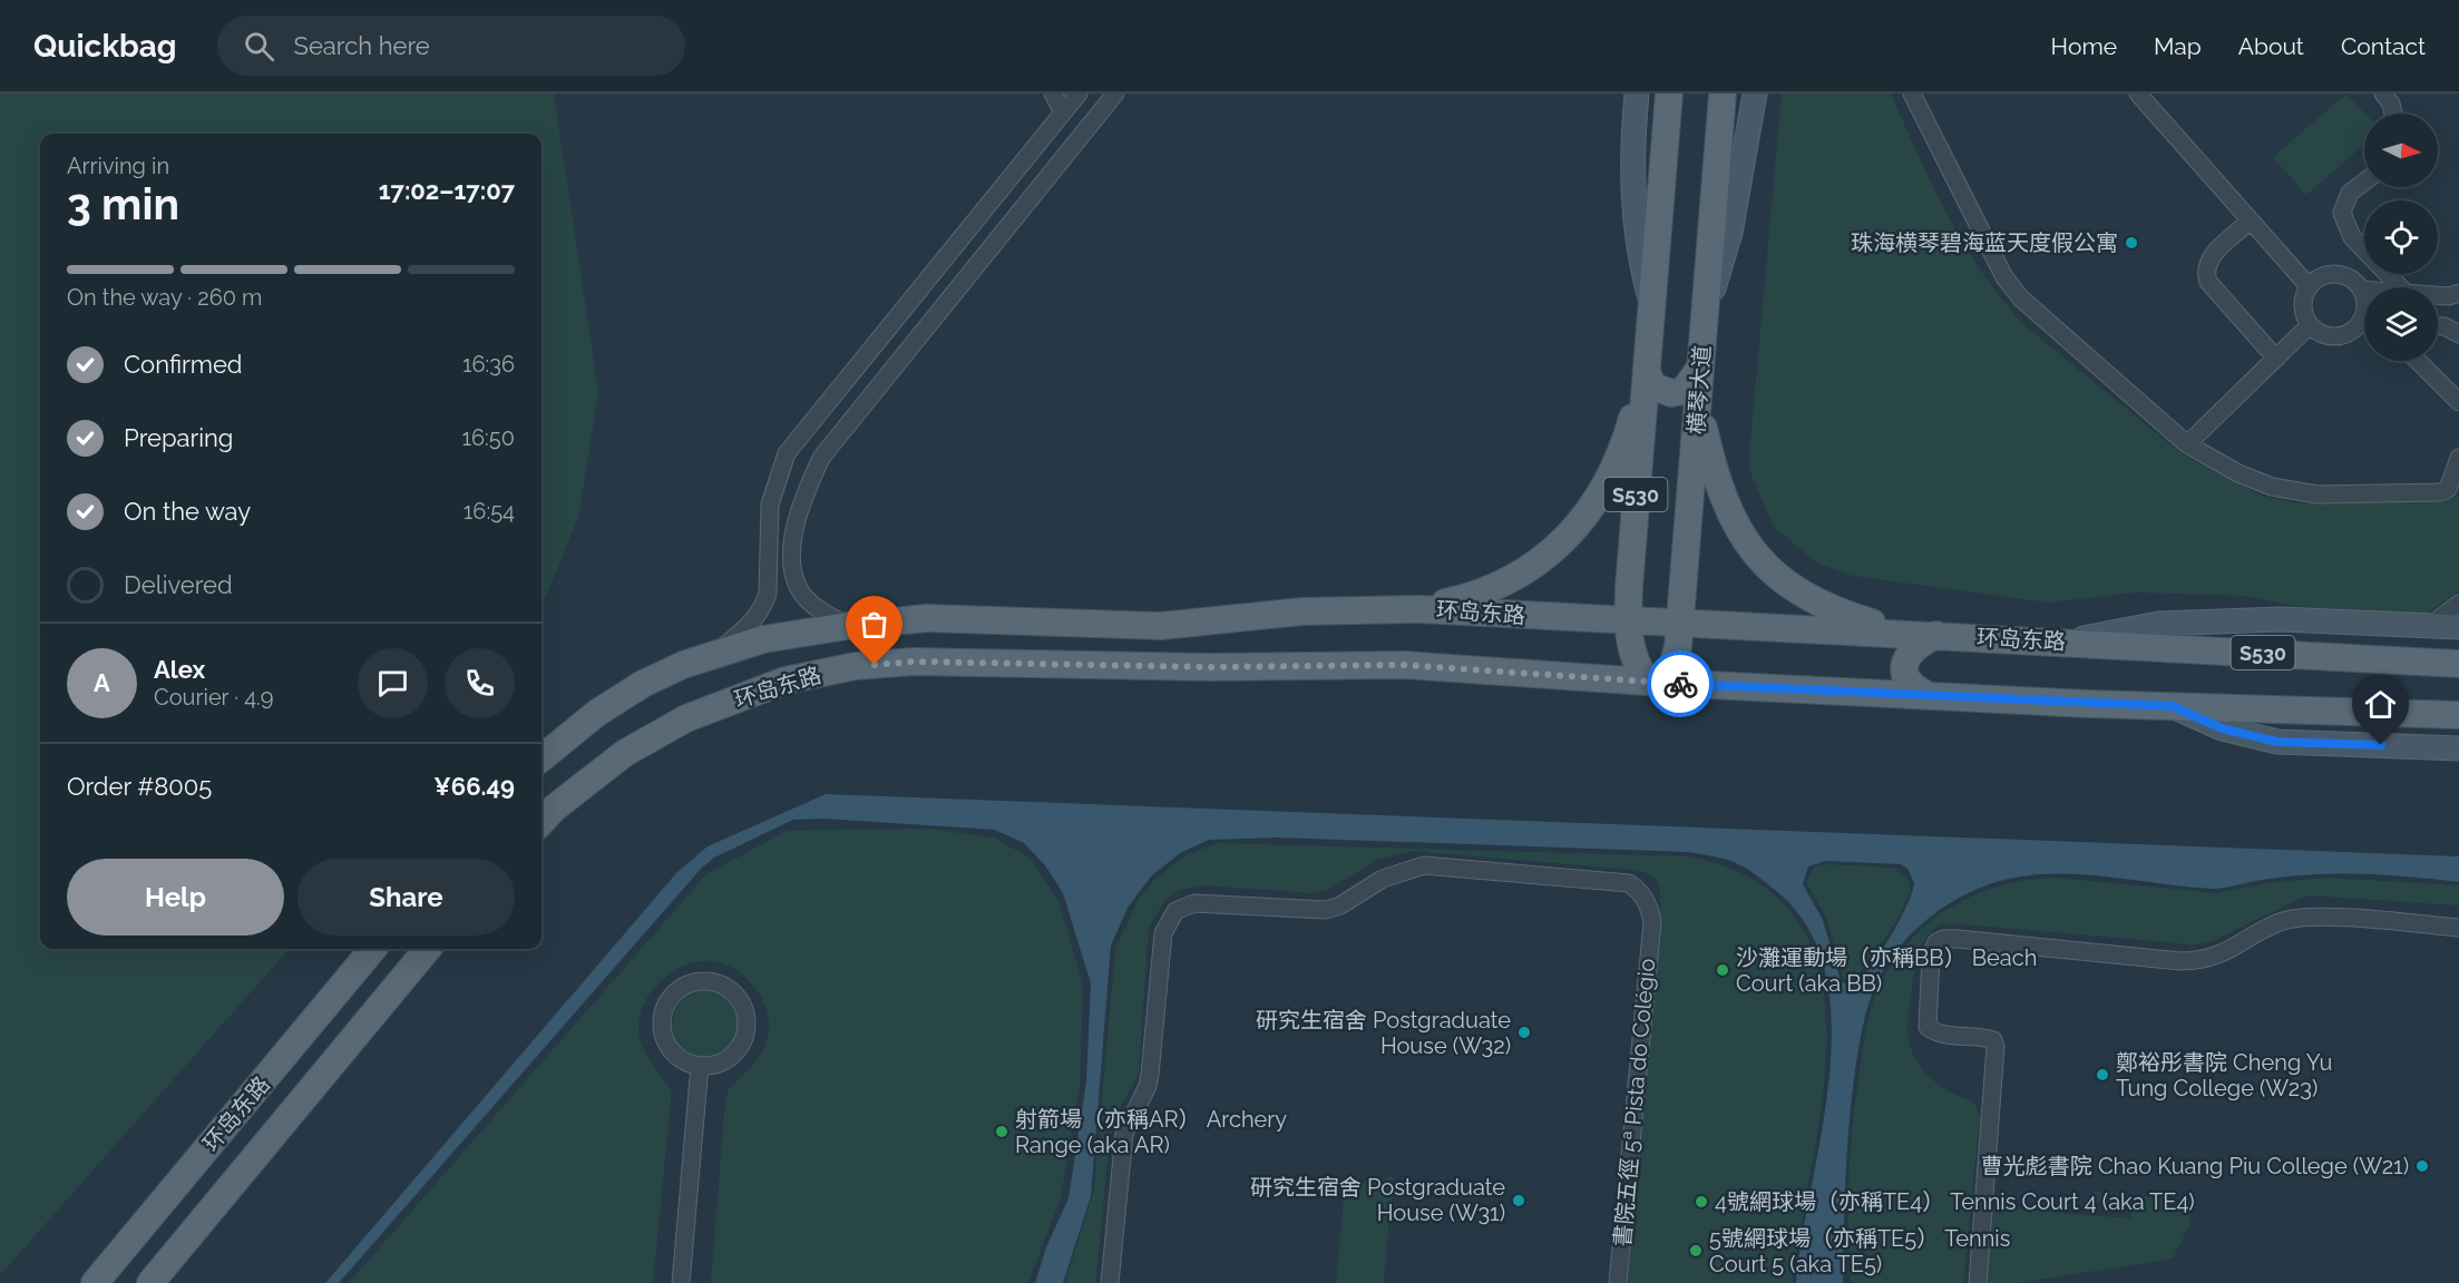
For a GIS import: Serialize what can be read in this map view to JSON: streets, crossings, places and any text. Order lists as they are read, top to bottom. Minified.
{"streets":{"main road":["横琴大道","S530","环岛东路"],"street":["書院五徑 5ª Pista do Colégio"]},"crossings":[["横琴大道","S530"],["横琴大道","环岛东路"],["S530","环岛东路"]],"places":["珠海横琴碧海蓝天度假公寓","沙灘運動場（亦稱BB） Beach Court (aka BB)","研究生宿舍 Postgraduate House (W32)","鄭裕彤書院 Cheng Yu Tung College (W23)","射箭場（亦稱AR） Archery Range (aka AR)","曹光彪書院 Chao Kuang Piu College (W21)","研究生宿舍 Postgraduate House (W31)","4號網球場（亦稱TE4） Tennis Court 4 (aka TE4)","5號網球場（亦稱TE5） Tennis Court 5 (aka TE5)"],"north":"right","page":{"header":"Quickbag","search":"Search here","nav":["Home","Map","About","Contact"],"heading":["3 min","Arriving in","17:02–17:07"],"panel":["Alex","Courier · 4.9","Order #8005","¥66.49"],"bar":"On the way · 260 m","list":[["Confirmed","16:36"],["Preparing","16:50"],["On the way","16:54"],"Delivered"],"round":"A","buttons":["Help","Share"]}}
